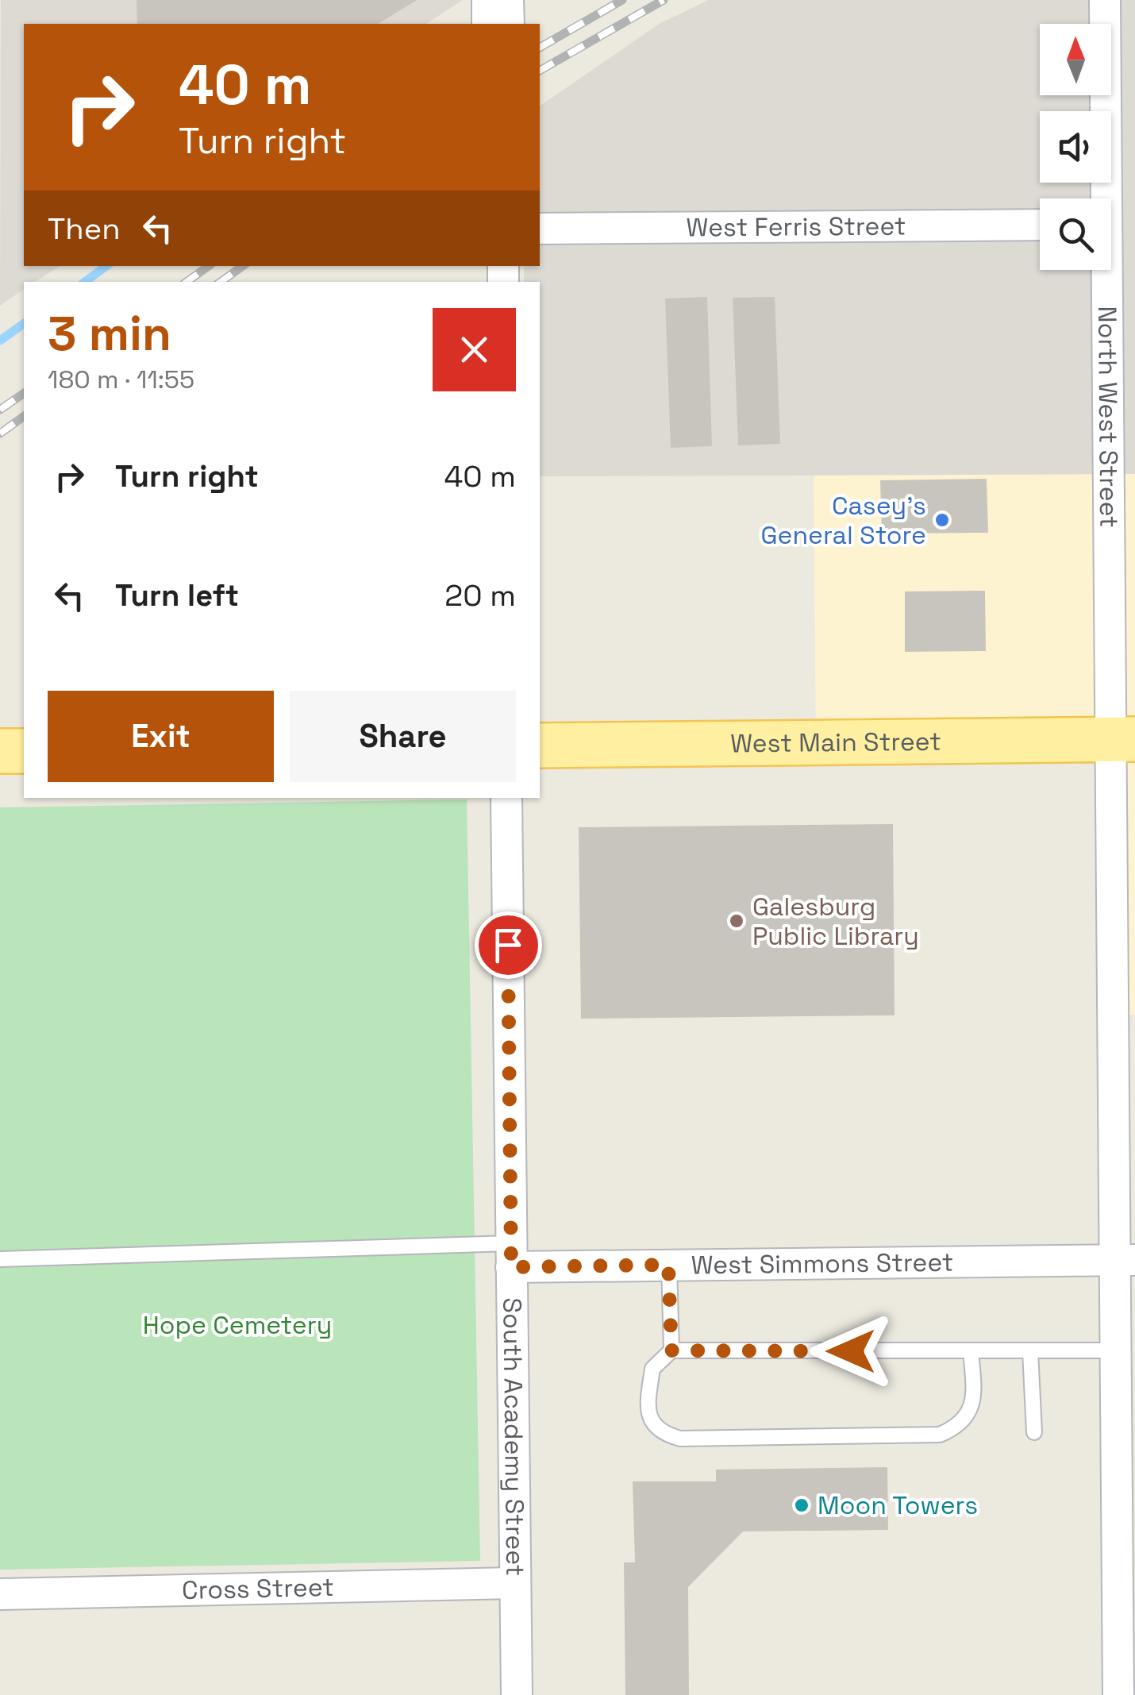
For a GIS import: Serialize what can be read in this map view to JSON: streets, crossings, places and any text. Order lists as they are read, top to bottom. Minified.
{"streets":{"main road":["West Main Street"],"street":["West Ferris Street","North West Street","West Simmons Street","South Academy Street","Cross Street"]},"crossings":[["North West Street","West Main Street"],["North West Street","West Simmons Street"],["West Simmons Street","South Academy Street"],["South Academy Street","Cross Street"]],"parks":["Hope Cemetery"],"places":["Casey's General Store","Galesburg Public Library","Moon Towers"],"north":"top","page":{"turn":["40 m","Turn right"],"then":"Then","heading":["3 min","180 m · 11:55"],"list":[{"name":"Turn right","value":"40 m"},{"name":"Turn left","value":"20 m"}],"buttons":["Exit","Share"]}}
